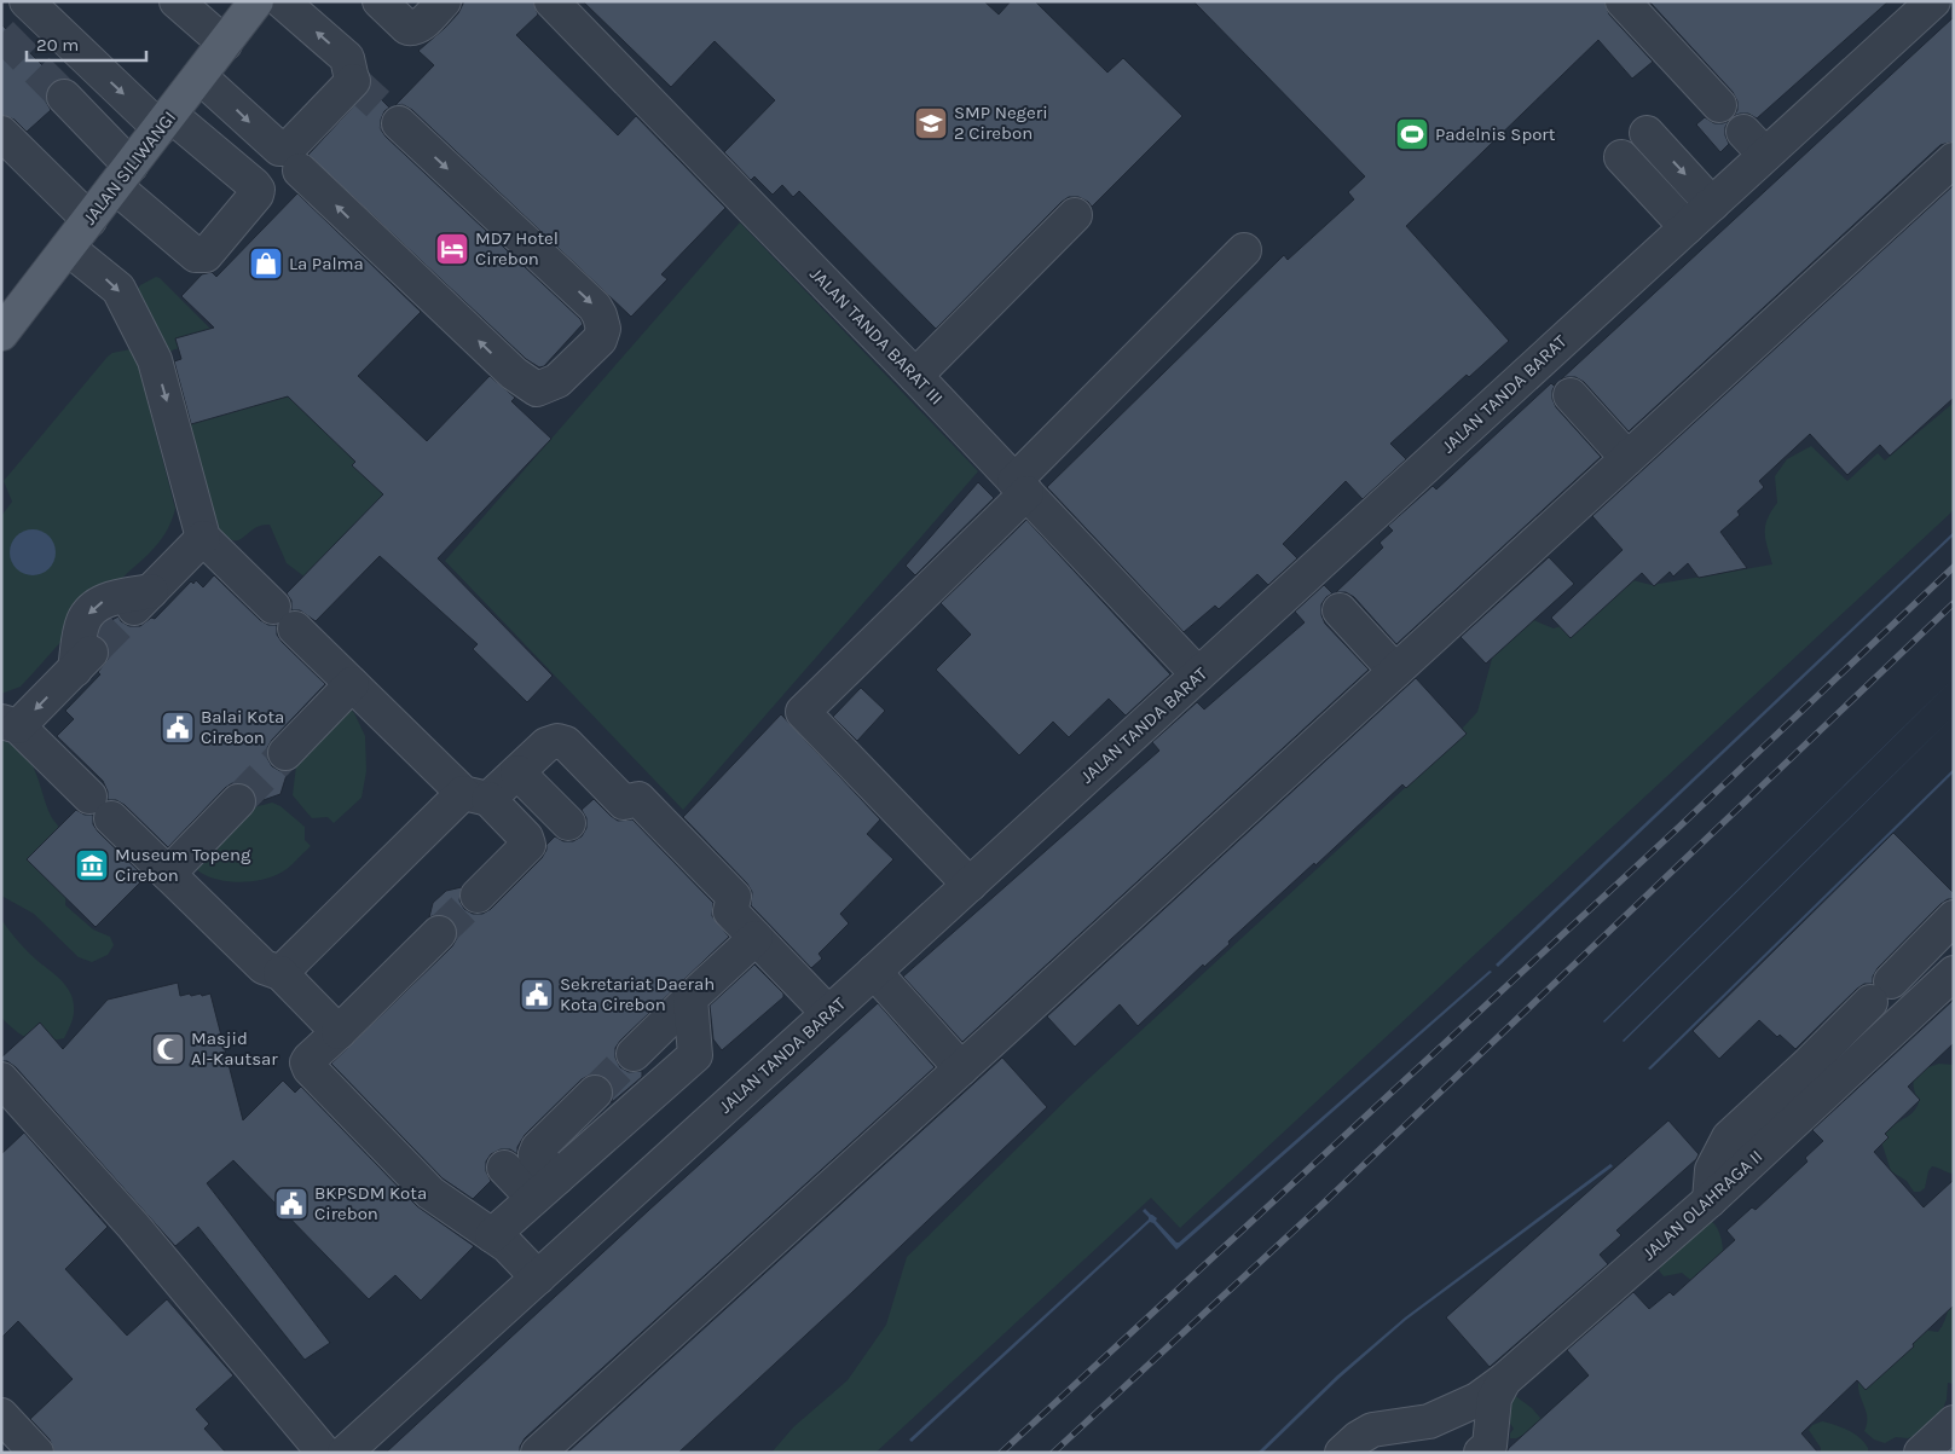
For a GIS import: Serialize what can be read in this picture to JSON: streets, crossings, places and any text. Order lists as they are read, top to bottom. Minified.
{"streets":{"main road":["JALAN SILIWANGI"],"street":["JALAN TANDA BARAT III","JALAN TANDA BARAT","JALAN OLAHRAGA II"]},"crossings":[["JALAN TANDA BARAT III","JALAN TANDA BARAT"]],"places":{"school or university":["SMP Negeri 2 Cirebon"],"sports":["Padelnis Sport"],"hotel":["MD7 Hotel Cirebon"],"shop":["La Palma"],"public building":["Balai Kota Cirebon","Sekretariat Daerah Kota Cirebon","BKPSDM Kota Cirebon"],"museum":["Museum Topeng Cirebon"],"mosque":["Masjid Al-Kautsar"]},"scale_bar":"20 m"}
